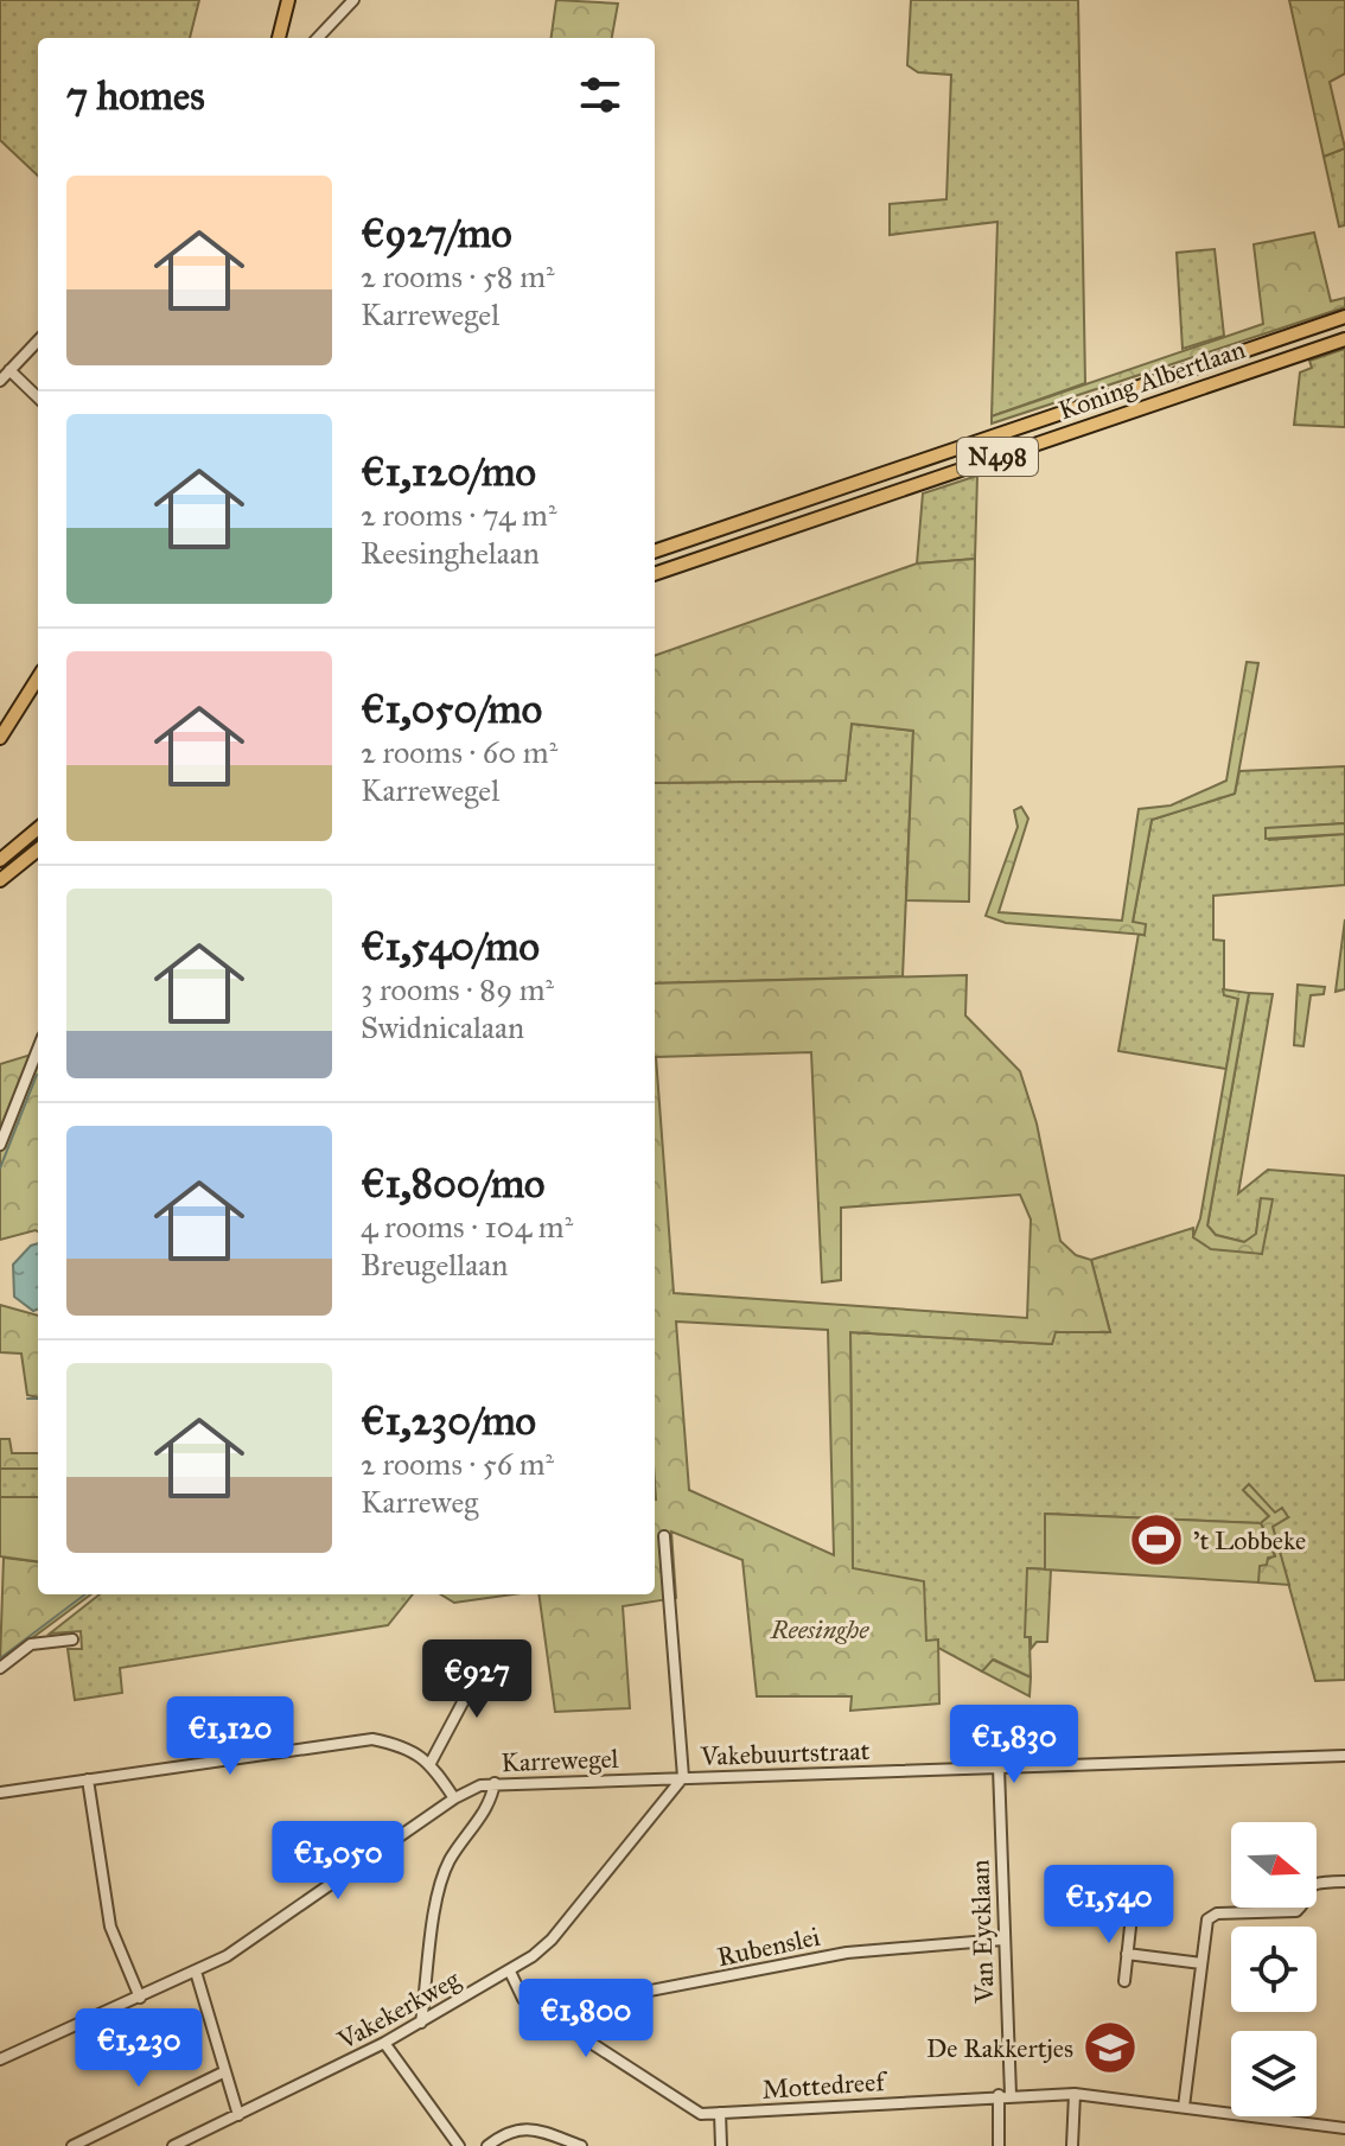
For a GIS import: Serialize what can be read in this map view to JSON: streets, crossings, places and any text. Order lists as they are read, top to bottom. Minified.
{"streets":{"main road":["Koning Albertlaan","N498"],"street":["Vakebuurtstraat","Karrewegel","Van Eycklaan","Rubenslei","Vakekerkweg","Mottedreef"]},"crossings":[["Vakebuurtstraat","Karrewegel"],["Vakebuurtstraat","Van Eycklaan"],["Vakebuurtstraat","Vakekerkweg"],["Karrewegel","Vakekerkweg"],["Van Eycklaan","Rubenslei"],["Van Eycklaan","Mottedreef"],["Rubenslei","Mottedreef"]],"parks":["Reesinghe"],"places":{"sports":["'t Lobbeke"],"school or university":["De Rakkertjes"]},"north":"right","page":{"heading":"7 homes","list":[{"name":"€927/mo","note":"2 rooms · 58 m² · Karrewegel"},{"name":"€1,120/mo","note":"2 rooms · 74 m² · Reesinghelaan"},{"name":"€1,050/mo","note":"2 rooms · 60 m² · Karrewegel"},{"name":"€1,540/mo","note":"3 rooms · 89 m² · Swidnicalaan"},{"name":"€1,800/mo","note":"4 rooms · 104 m² · Breugellaan"},{"name":"€1,230/mo","note":"2 rooms · 56 m² · Karreweg"}],"price":["€927","€1,120","€1,830","€1,050","€1,540","€1,800","€1,230"]}}
